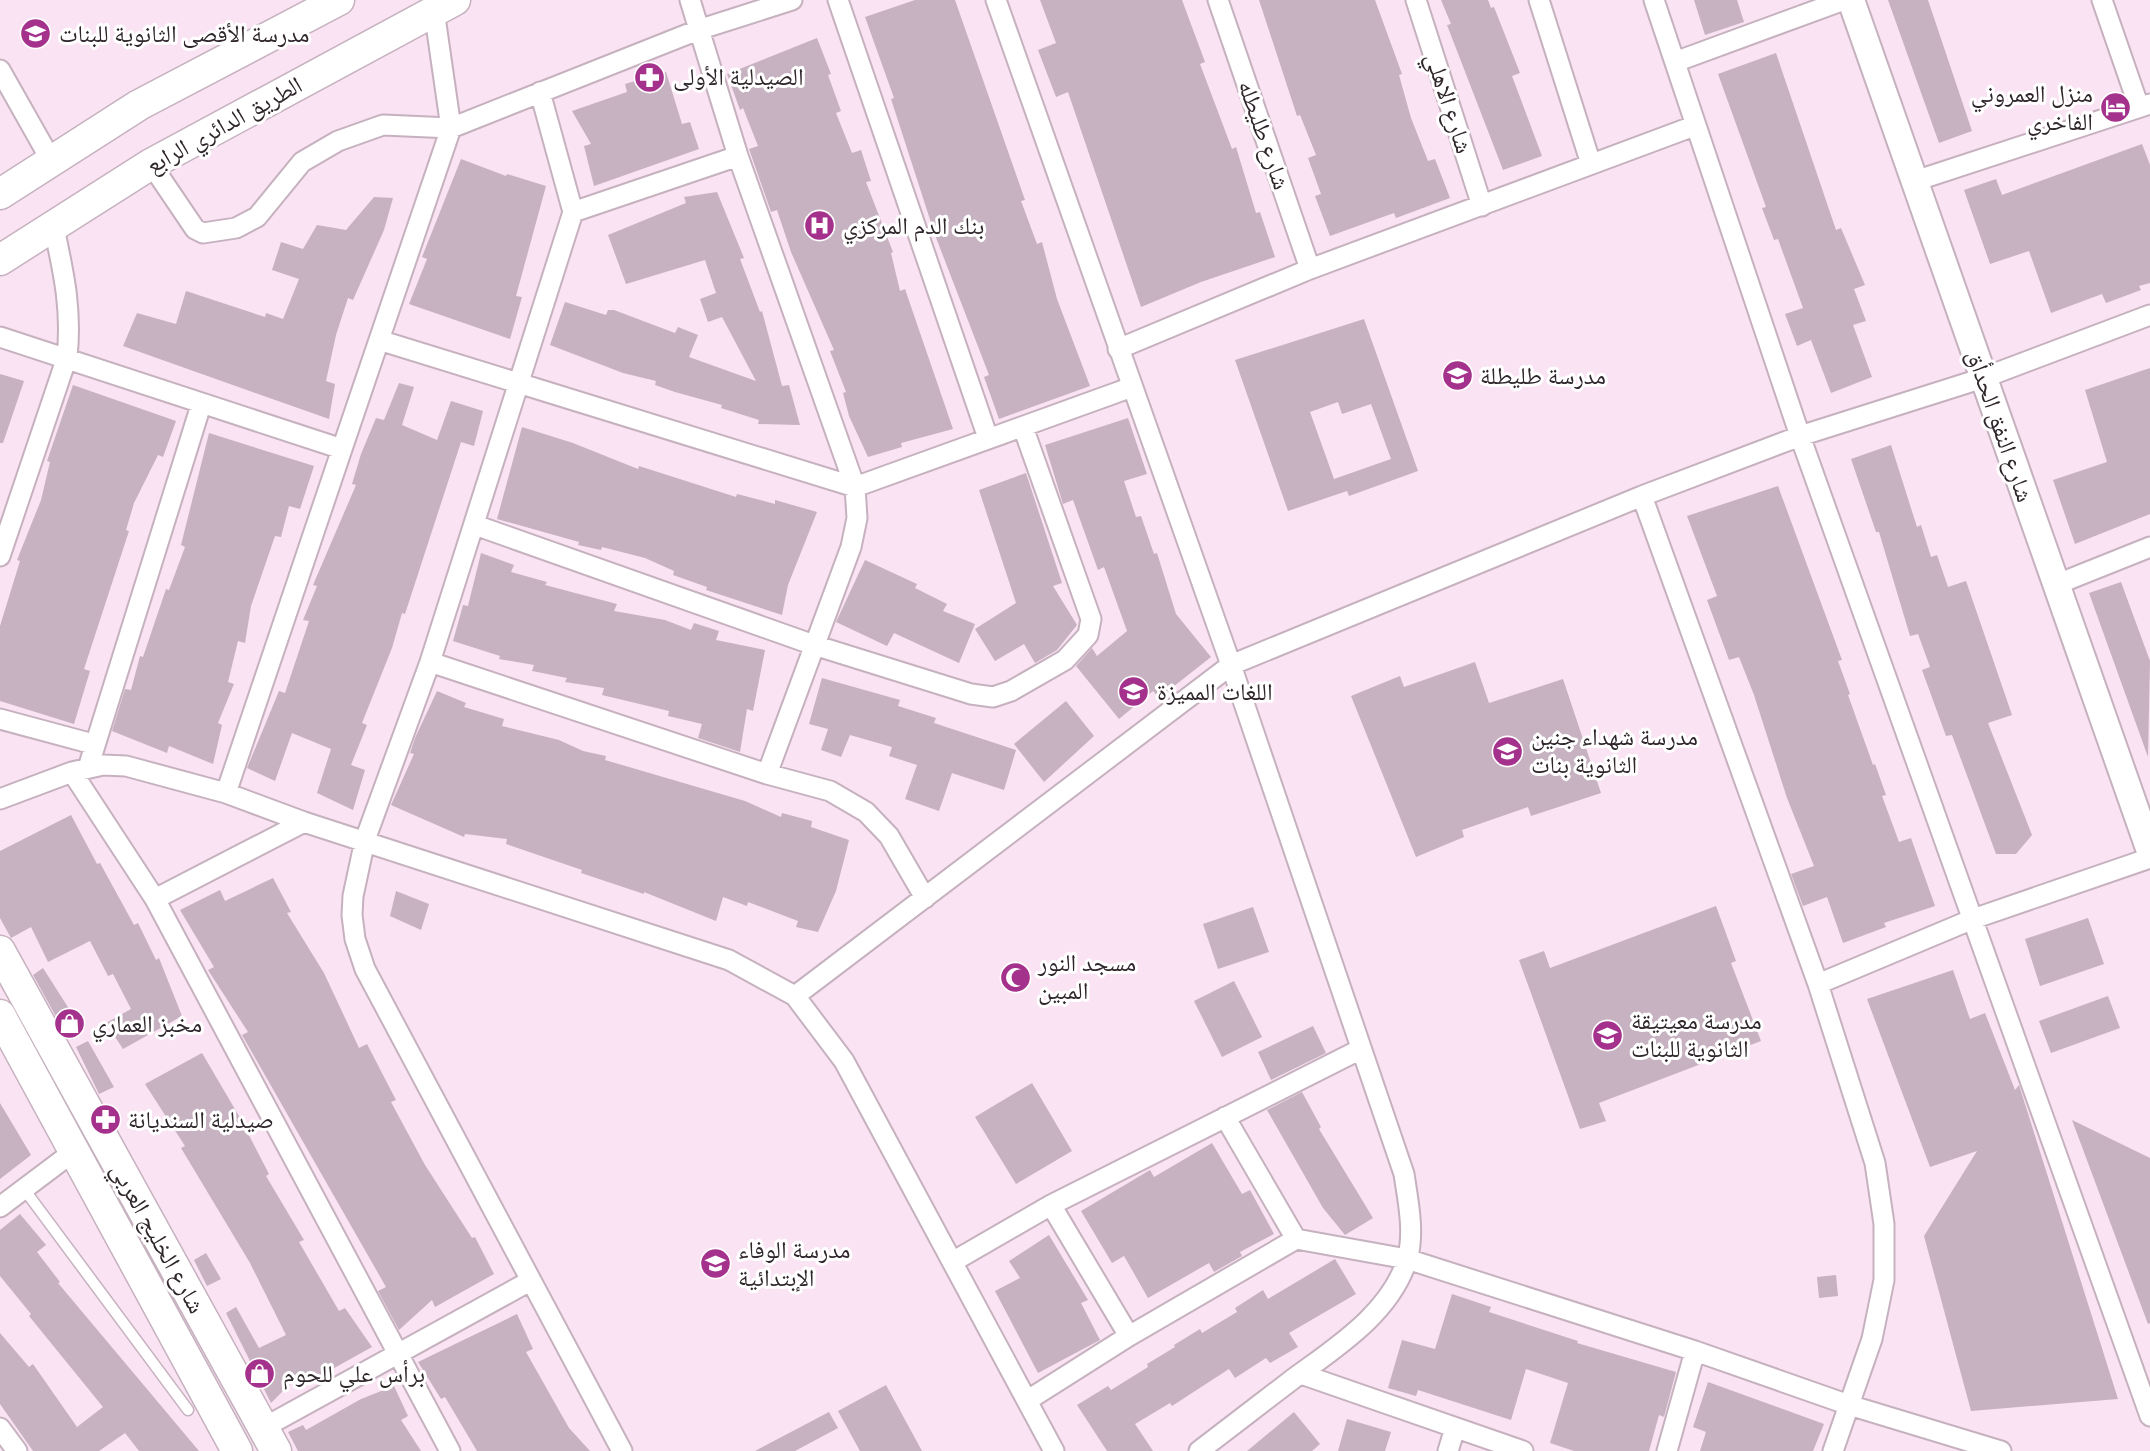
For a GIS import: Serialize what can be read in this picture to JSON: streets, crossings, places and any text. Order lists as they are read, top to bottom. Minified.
{"streets":{"main road":["الطريق الدائري الرابع","شارع النفق الحدأق","شارع الخليج العربي"],"street":["شارع الاهلي","شارع طليطله"]},"places":{"school or university":["مدرسة الأقصى الثانوية للبنات","مدرسة طليطلة","اللغات المميزة","مدرسة شهداء جنين الثانوية بنات","مدرسة معيتيقة الثانوية للبنات","مدرسة الوفاء الإبتدائية"],"pharmacy":["الصيدلية الأولى","صيدلية السنديانة"],"hotel":["منزل العمروني الفاخري"],"hospital":["بنك الدم المركزي"],"mosque":["مسجد النور المبين"],"shop":["مخبز العماري","برأس علي للحوم"]}}
